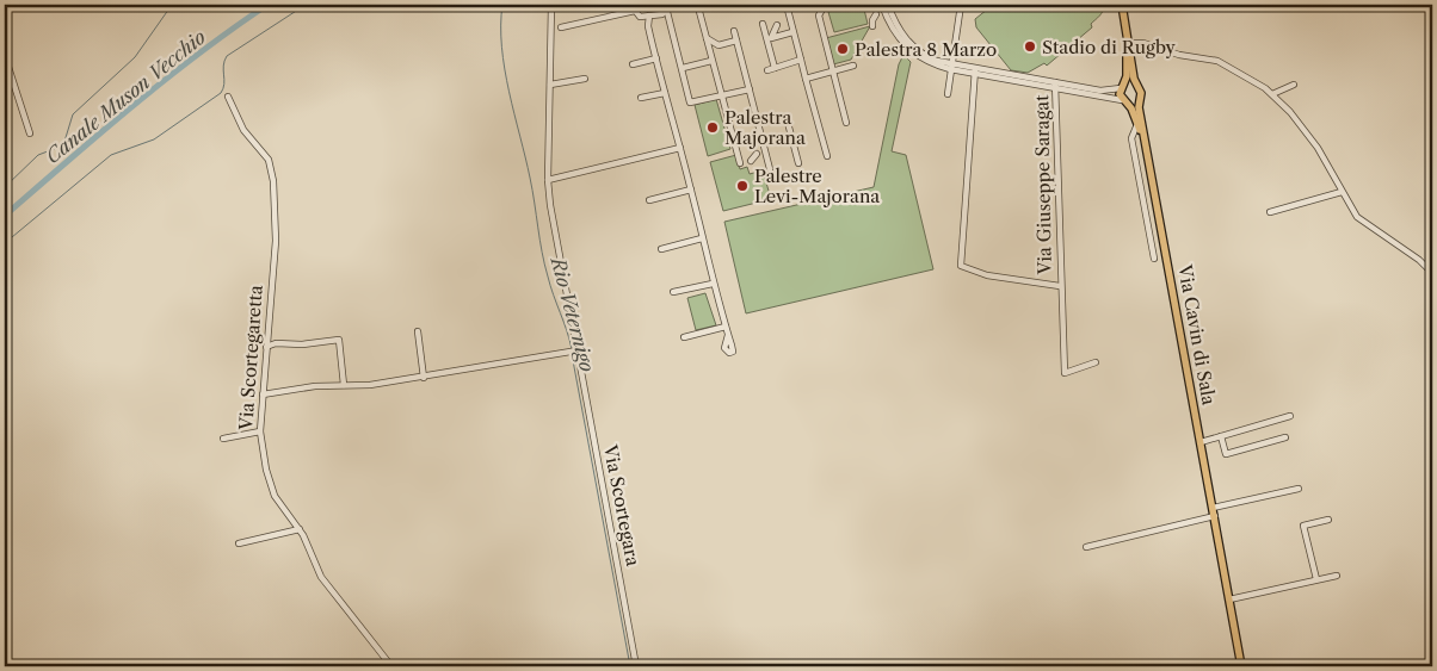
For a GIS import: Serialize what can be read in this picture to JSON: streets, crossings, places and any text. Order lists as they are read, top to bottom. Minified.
{"streets":{"main road":["Via Cavin di Sala"],"street":["Via Giuseppe Saragat","Via Scortegaretta","Via Scortegara"]},"water":["Canale Muson Vecchio","Rio Veternigo"],"places":["Stadio di Rugby","Palestra 8 Marzo","Palestra Majorana","Palestre Levi-Majorana"]}
